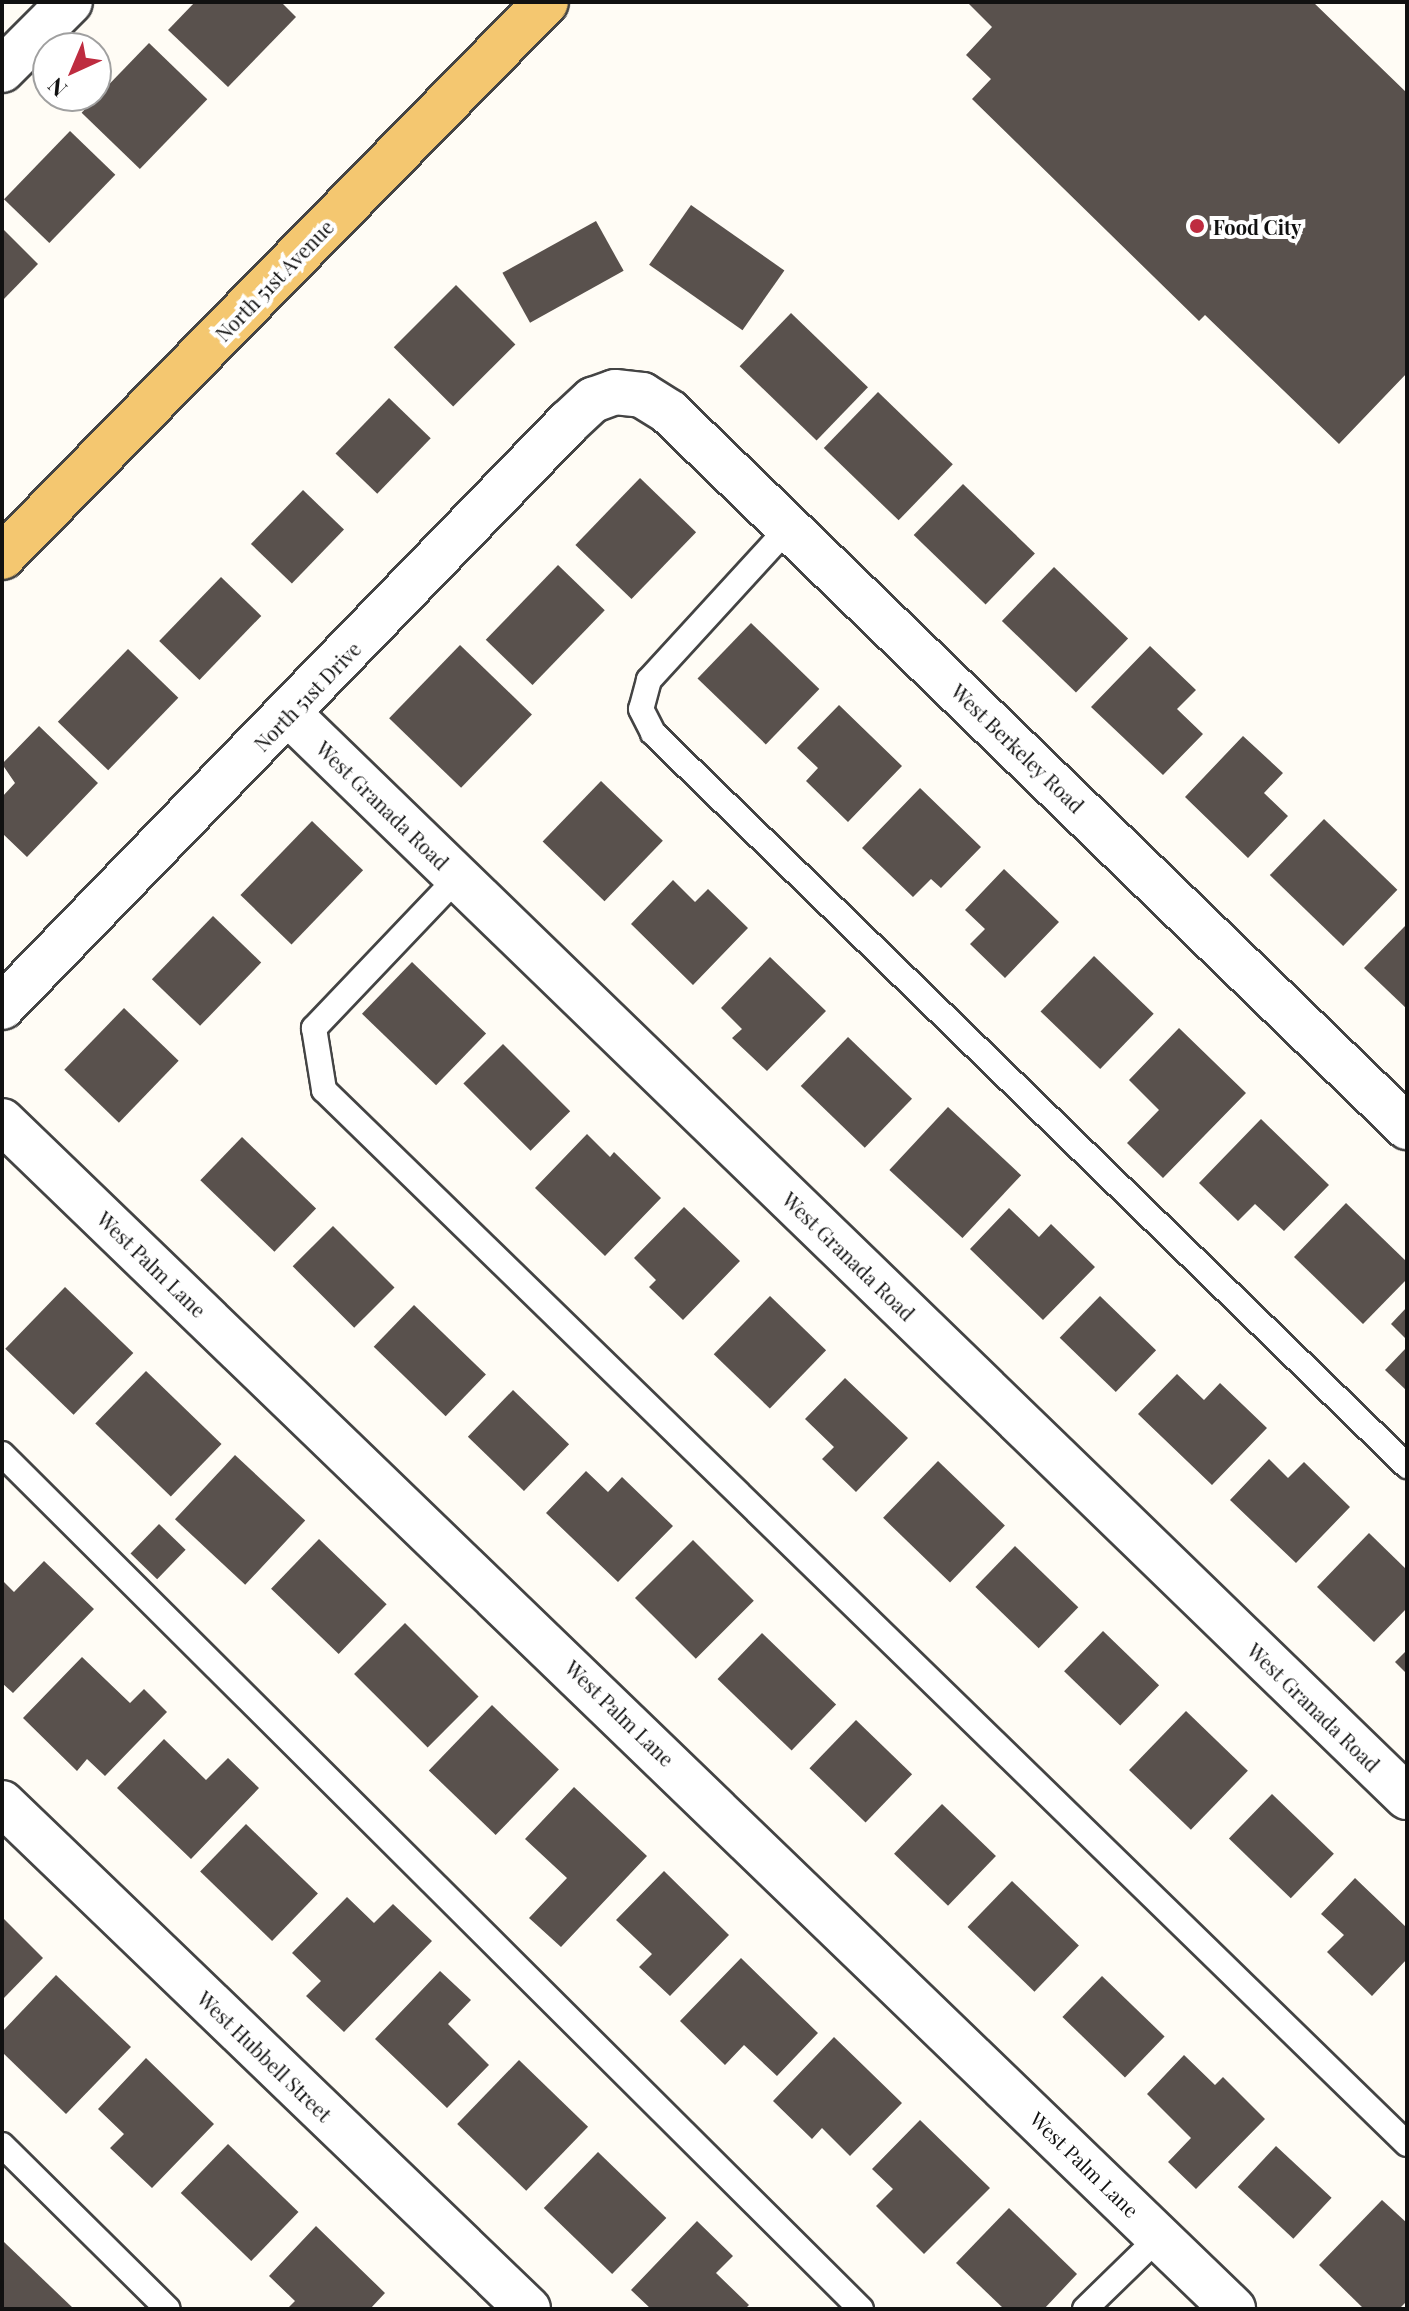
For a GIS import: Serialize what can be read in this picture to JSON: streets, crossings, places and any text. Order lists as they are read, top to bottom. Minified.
{"streets":{"main road":["North 51st Avenue"],"street":["North 51st Drive","West Berkeley Road","West Granada Road","West Palm Lane","West Hubbell Street"]},"crossings":[["North 51st Drive","West Berkeley Road"],["North 51st Drive","West Granada Road"]],"places":["Food City"],"north":"bottom left"}
